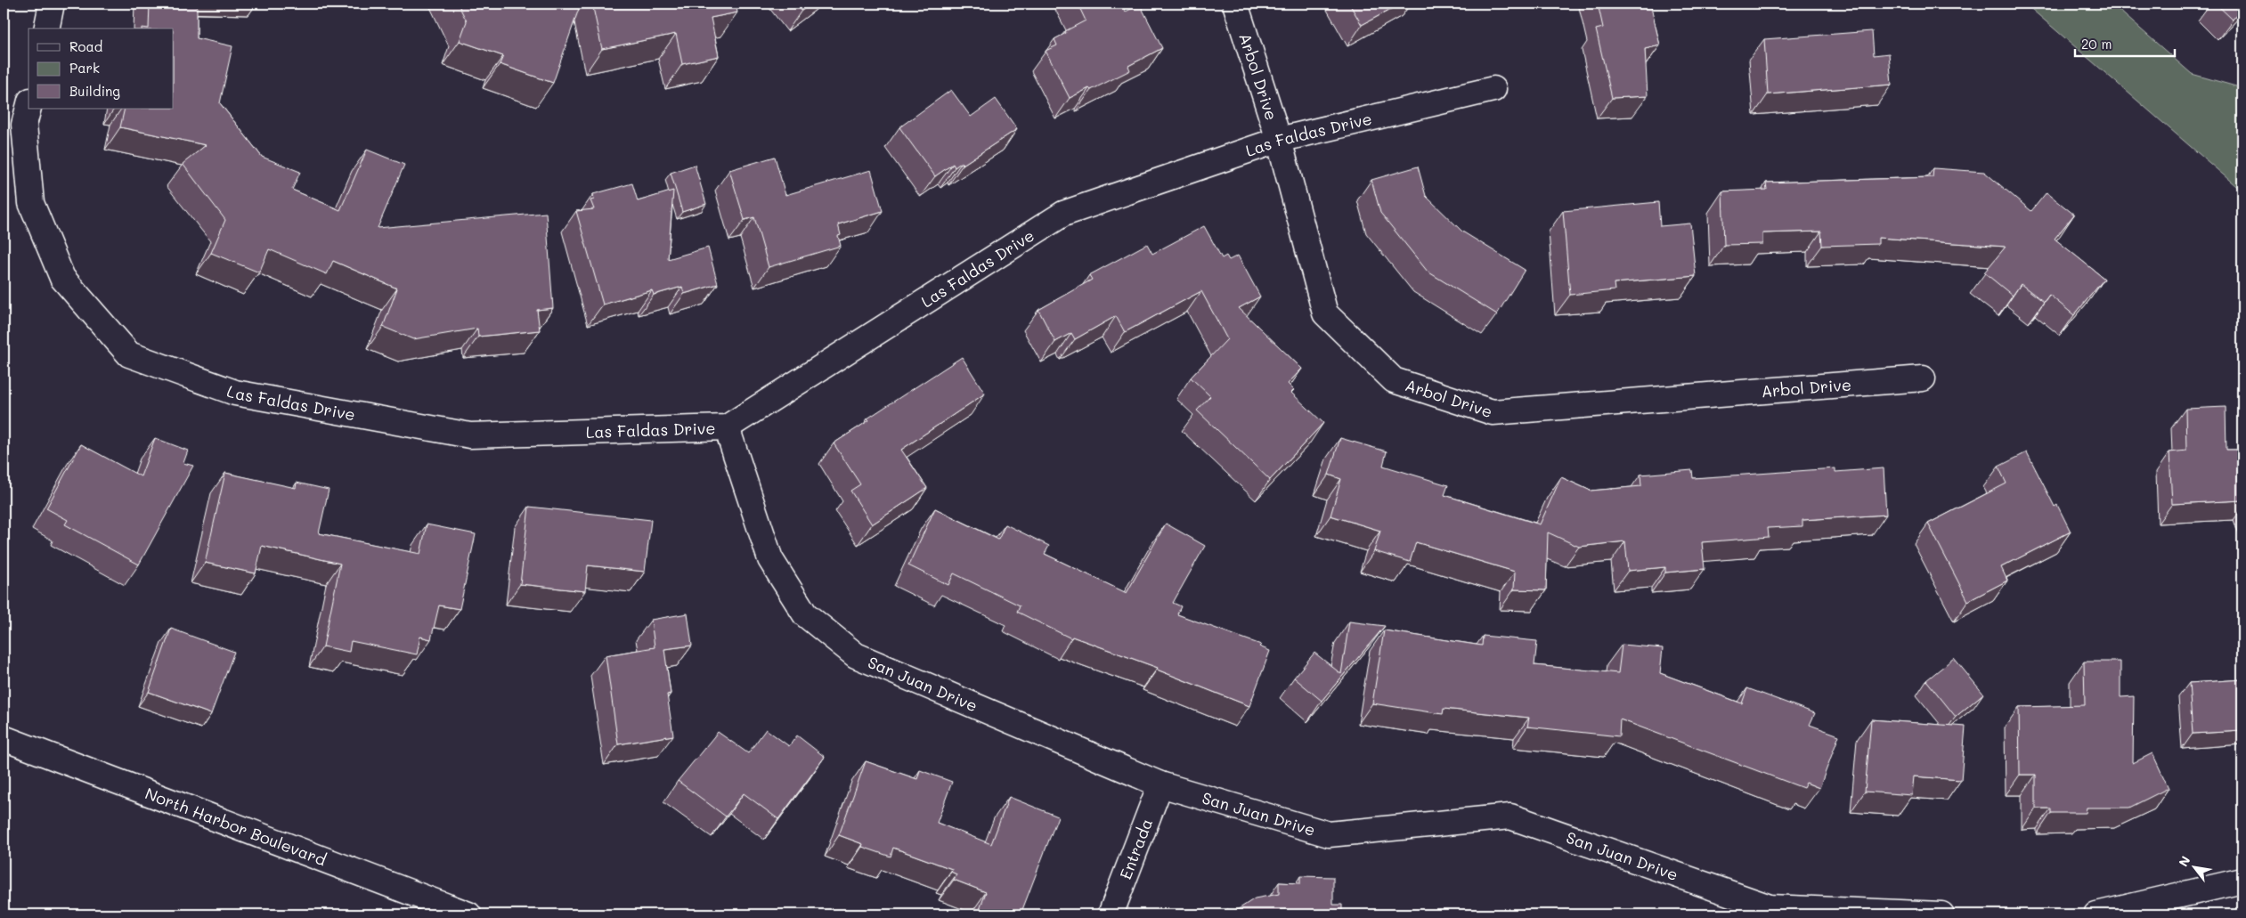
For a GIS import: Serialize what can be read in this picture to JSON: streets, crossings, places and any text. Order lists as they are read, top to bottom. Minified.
{"streets":{"street":["Arbol Drive","Las Faldas Drive","San Juan Drive","North Harbor Boulevard","Entrada"]},"crossings":[["Arbol Drive","Las Faldas Drive"],["Las Faldas Drive","San Juan Drive"],["San Juan Drive","Entrada"]],"legend":["Road","Park","Building"],"scale_bar":"20 m","north":"top left"}
